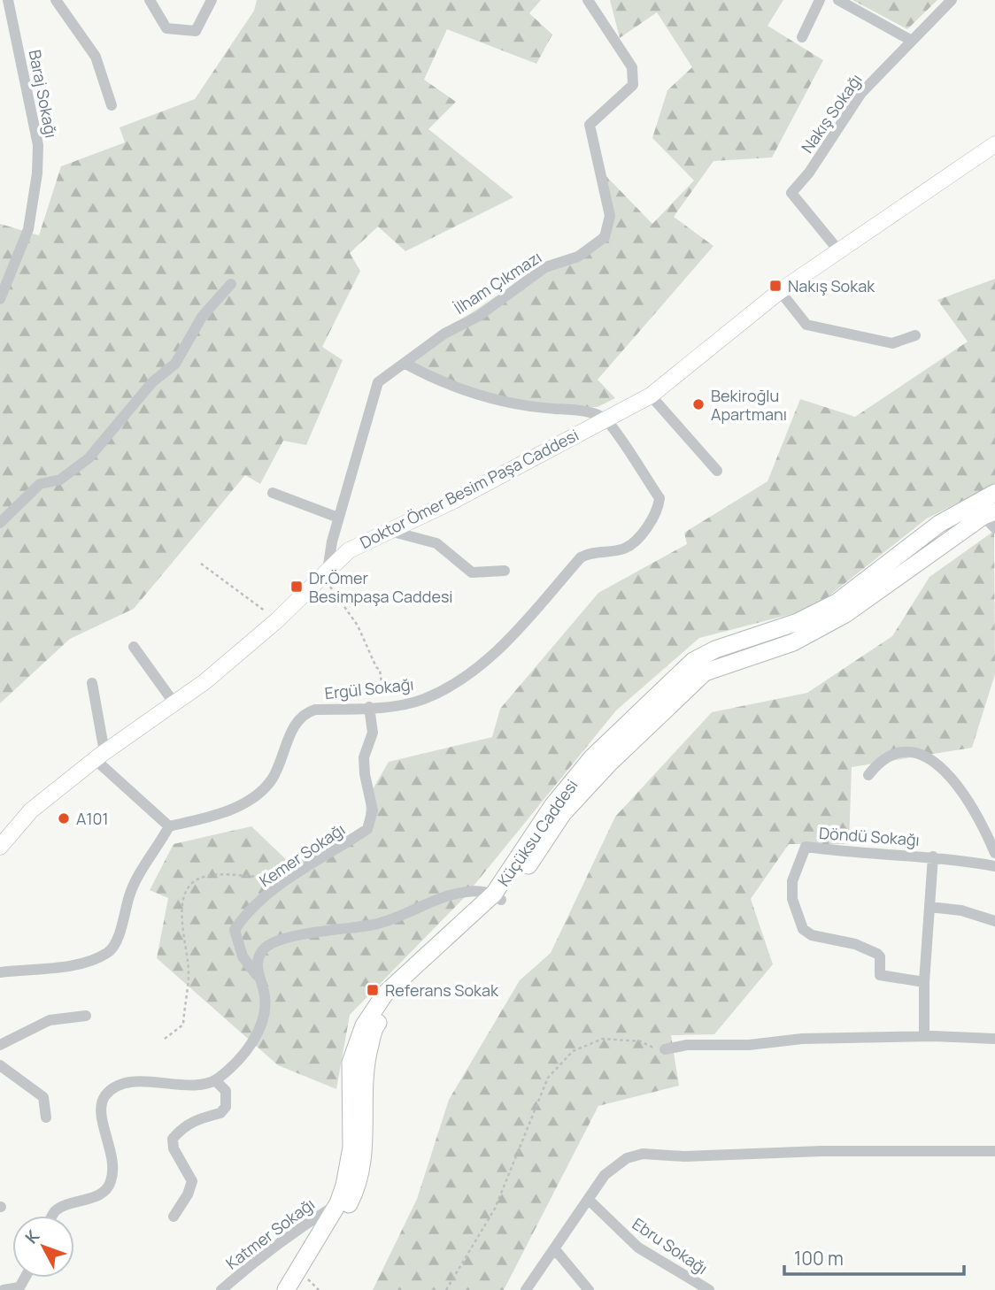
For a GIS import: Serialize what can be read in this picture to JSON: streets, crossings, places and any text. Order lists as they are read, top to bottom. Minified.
{"streets":{"main road":["Küçüksu Caddesi"],"street":["Baraj Sokağı","Nakış Sokağı","İlham Çıkmazı","Doktor Ömer Besim Paşa Caddesi","Ergül Sokağı","Döndü Sokağı","Kemer Sokağı","Katmer Sokağı","Ebru Sokağı"]},"crossings":[["Nakış Sokağı","Doktor Ömer Besim Paşa Caddesi"],["İlham Çıkmazı","Doktor Ömer Besim Paşa Caddesi"],["Doktor Ömer Besim Paşa Caddesi","Ergül Sokağı"],["Ergül Sokağı","Kemer Sokağı"],["Küçüksu Caddesi","Katmer Sokağı"]],"places":{"transit":["Nakış Sokak","Dr.Ömer Besimpaşa Caddesi","Referans Sokak"],"other":["Bekiroğlu Apartmanı","A101"]},"scale_bar":"100 m","north":"top left"}
